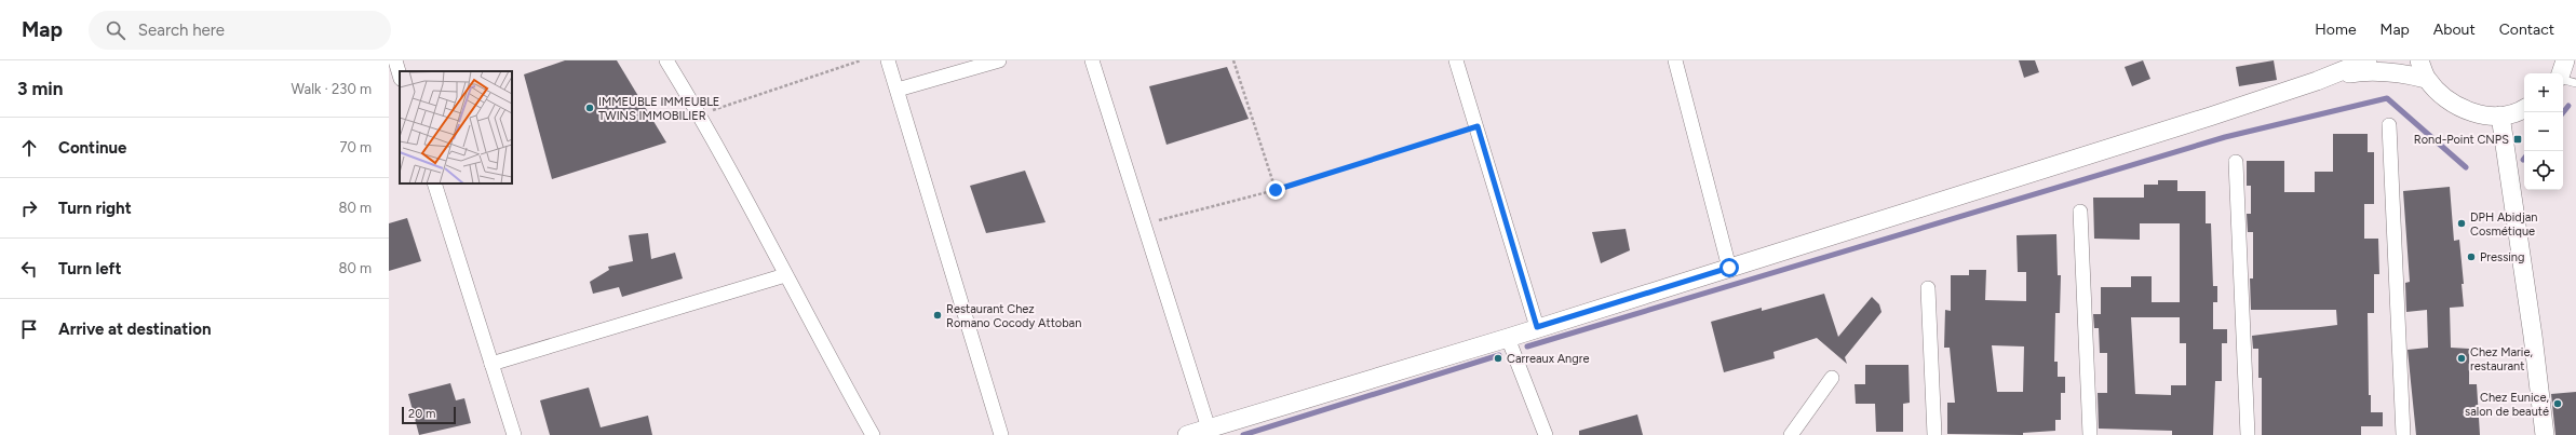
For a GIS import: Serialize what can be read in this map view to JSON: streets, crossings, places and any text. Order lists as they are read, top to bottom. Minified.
{"places":{"other":["IMMEUBLE IMMEUBLE TWINS IMMOBILIER","DPH Abidjan Cosmétique","Pressing","Restaurant Chez Romano Cocody Attoban","Carreaux Angre","Chez Marie, restaurant","Chez Eunice, salon de beauté"],"transit":["Rond-Point CNPS"]},"scale_bar":"20 m","page":{"header":"Map","search":"Search here","nav":["Home","Map","About","Contact"],"heading":["3 min","Walk · 230 m"],"map_buttons":["+","−"],"list":[["Continue","70 m"],["Turn right","80 m"],["Turn left","80 m"],"Arrive at destination"],"scale":"20 m"}}
